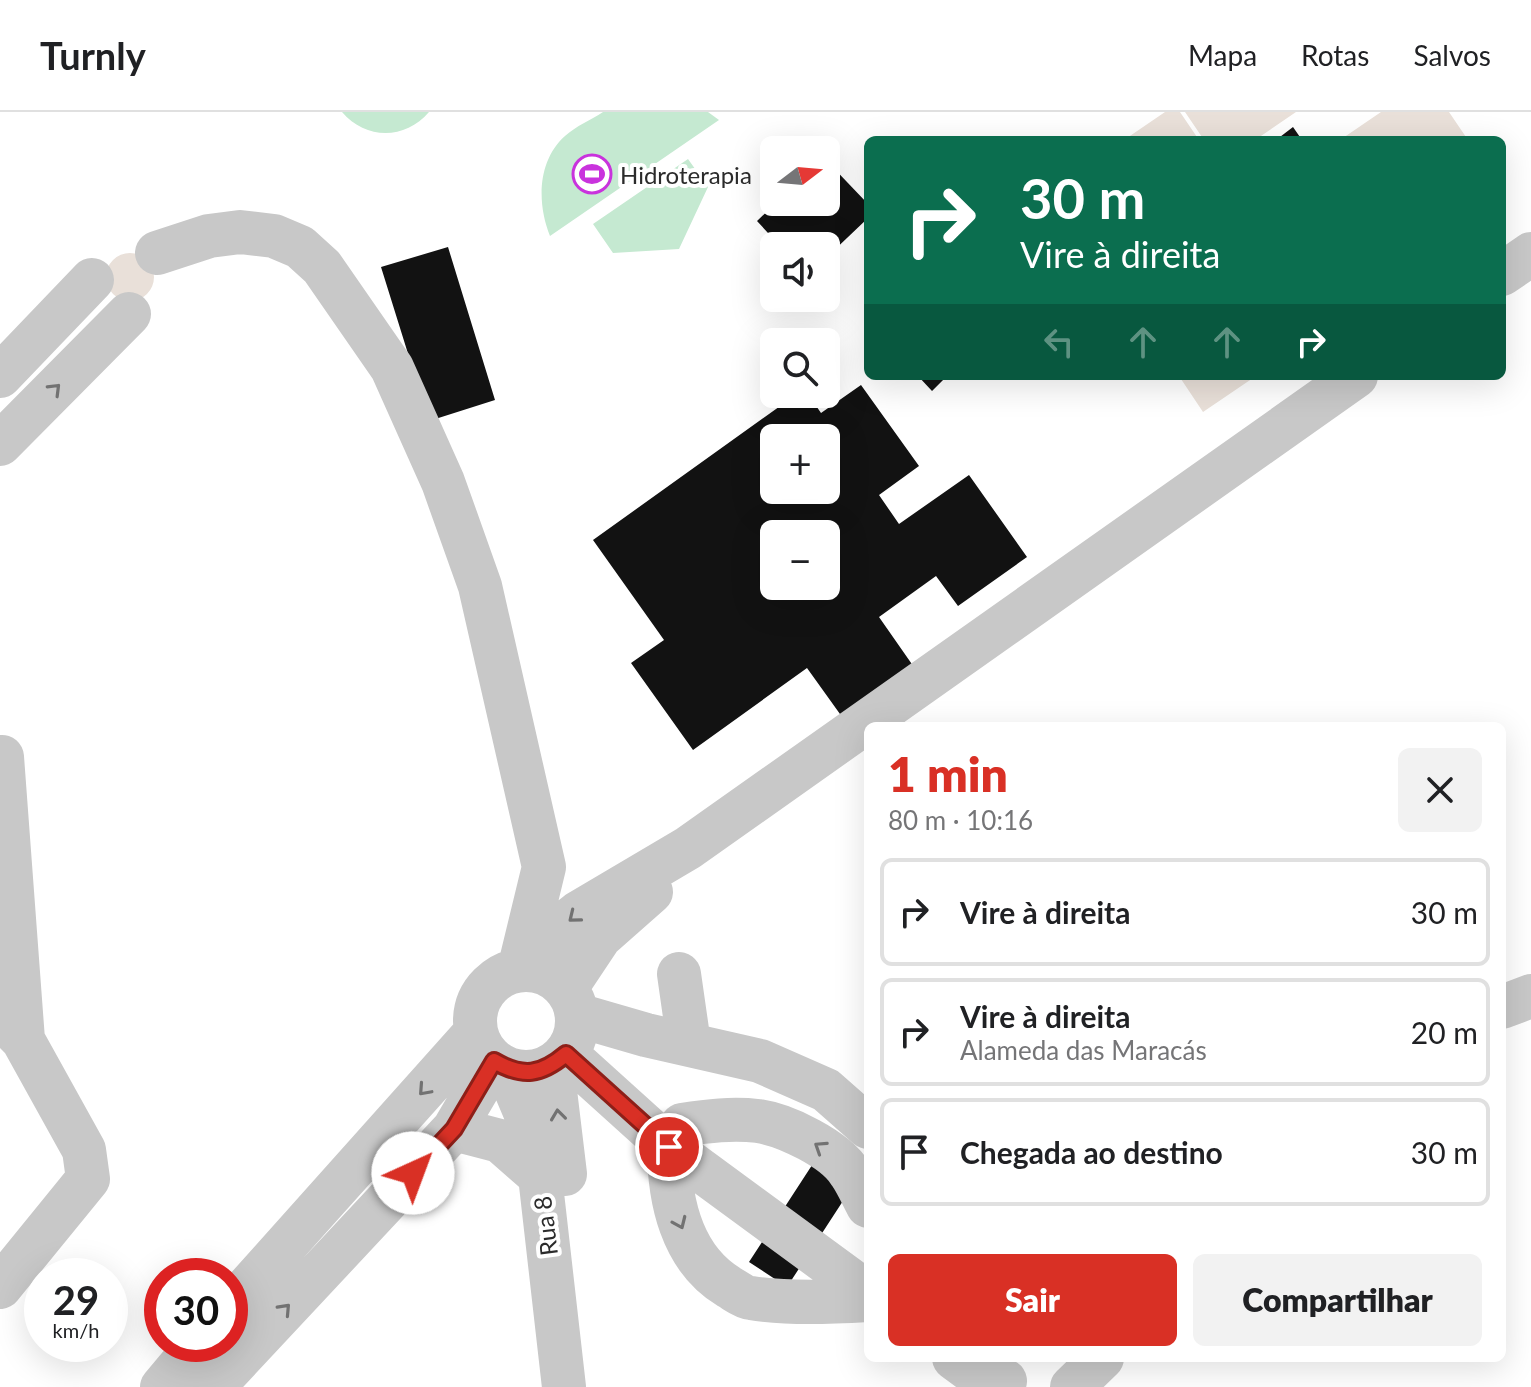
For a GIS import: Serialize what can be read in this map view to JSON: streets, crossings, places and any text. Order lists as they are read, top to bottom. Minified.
{"streets":{"street":["Rua 8"]},"places":{"sports":["Hidroterapia"]},"north":"right","page":{"header":"Turnly","nav":["Mapa","Rotas","Salvos"],"map_buttons":["+","−"],"turn":["30 m","Vire à direita"],"heading":["1 min","80 m · 10:16"],"list":[{"name":"Vire à direita","value":"30 m"},{"name":"Vire à direita","note":"Alameda das Maracás","value":"20 m"},{"name":"Chegada ao destino","value":"30 m"}],"buttons":["Sair","Compartilhar"],"speed":"29 km/h","limit":"30"}}
